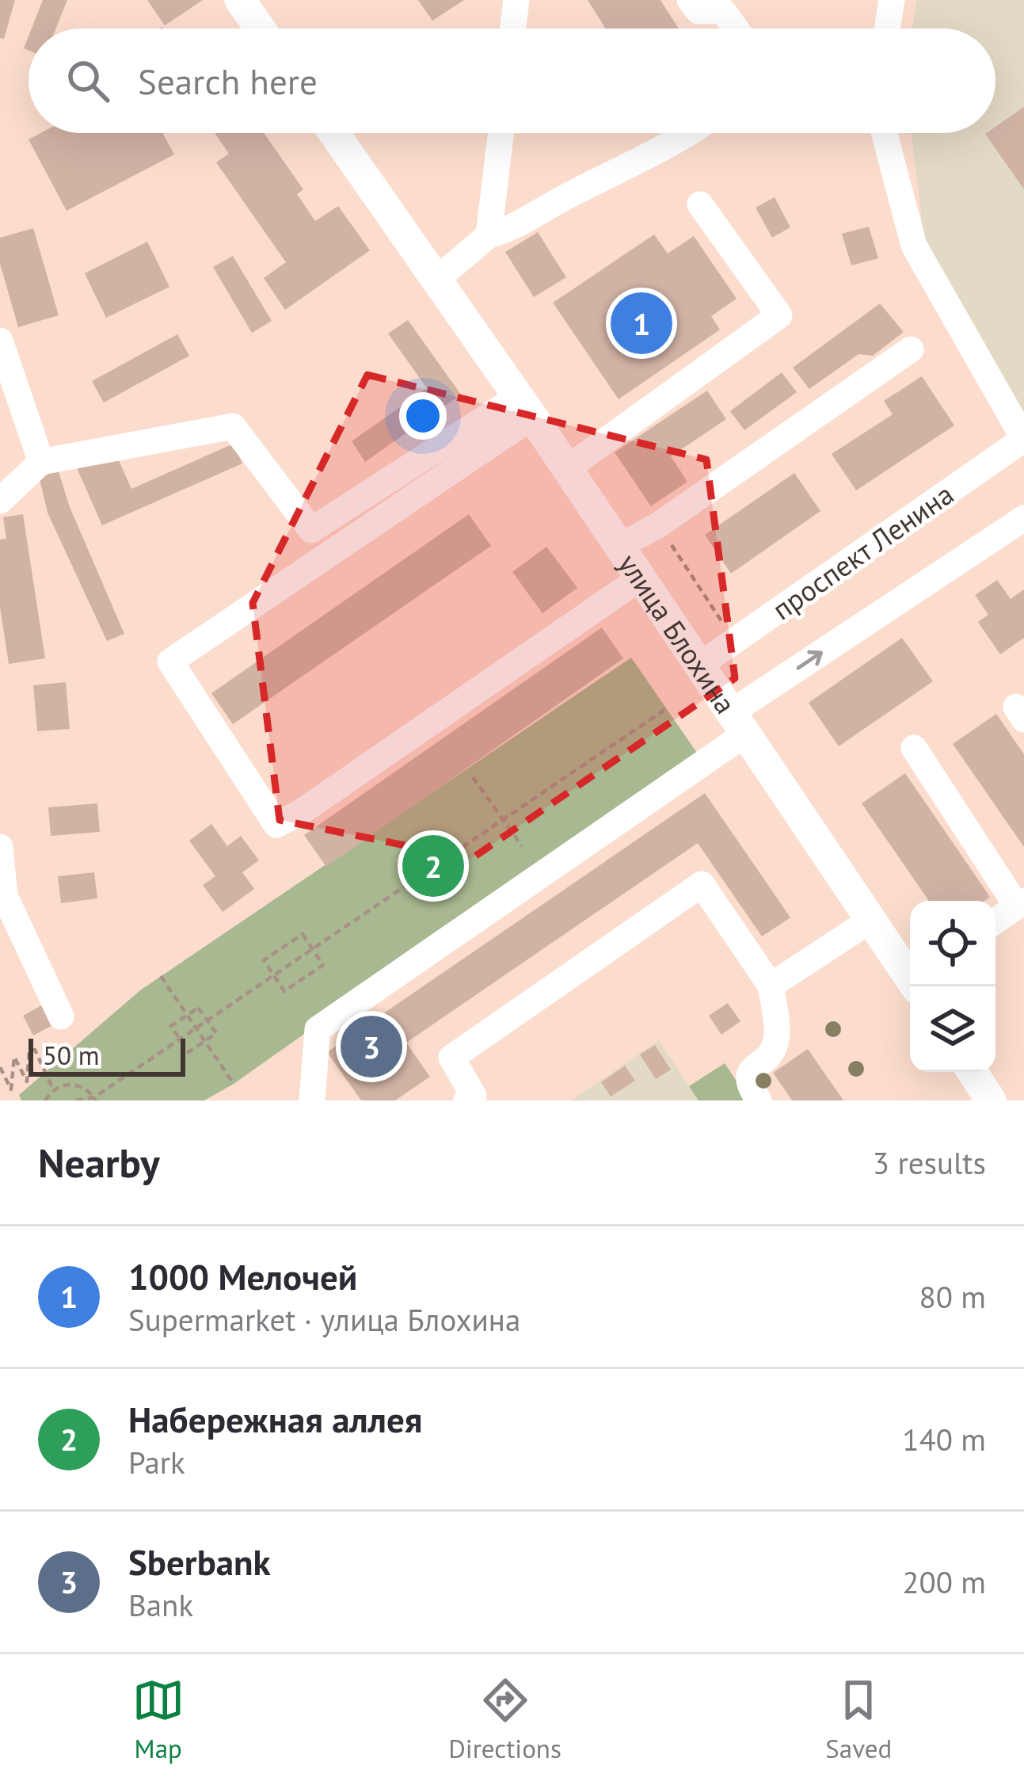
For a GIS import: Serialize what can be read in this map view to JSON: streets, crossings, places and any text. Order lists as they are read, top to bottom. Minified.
{"streets":{"main road":["улица Блохина"],"street":["проспект Ленина"]},"crossings":[["проспект Ленина","улица Блохина"]],"scale_bar":"50 m","page":{"search":"Search here","pins":["1","2","3"],"scale":"50 m","heading":["Nearby","3 results"],"list":[{"mark":"1","name":"1000 Мелочей","note":"Supermarket · улица Блохина","value":"80 m"},{"mark":"2","name":"Набережная аллея","note":"Park","value":"140 m"},{"mark":"3","name":"Sberbank","note":"Bank","value":"200 m"}],"nav":["Map","Directions","Saved"]}}
